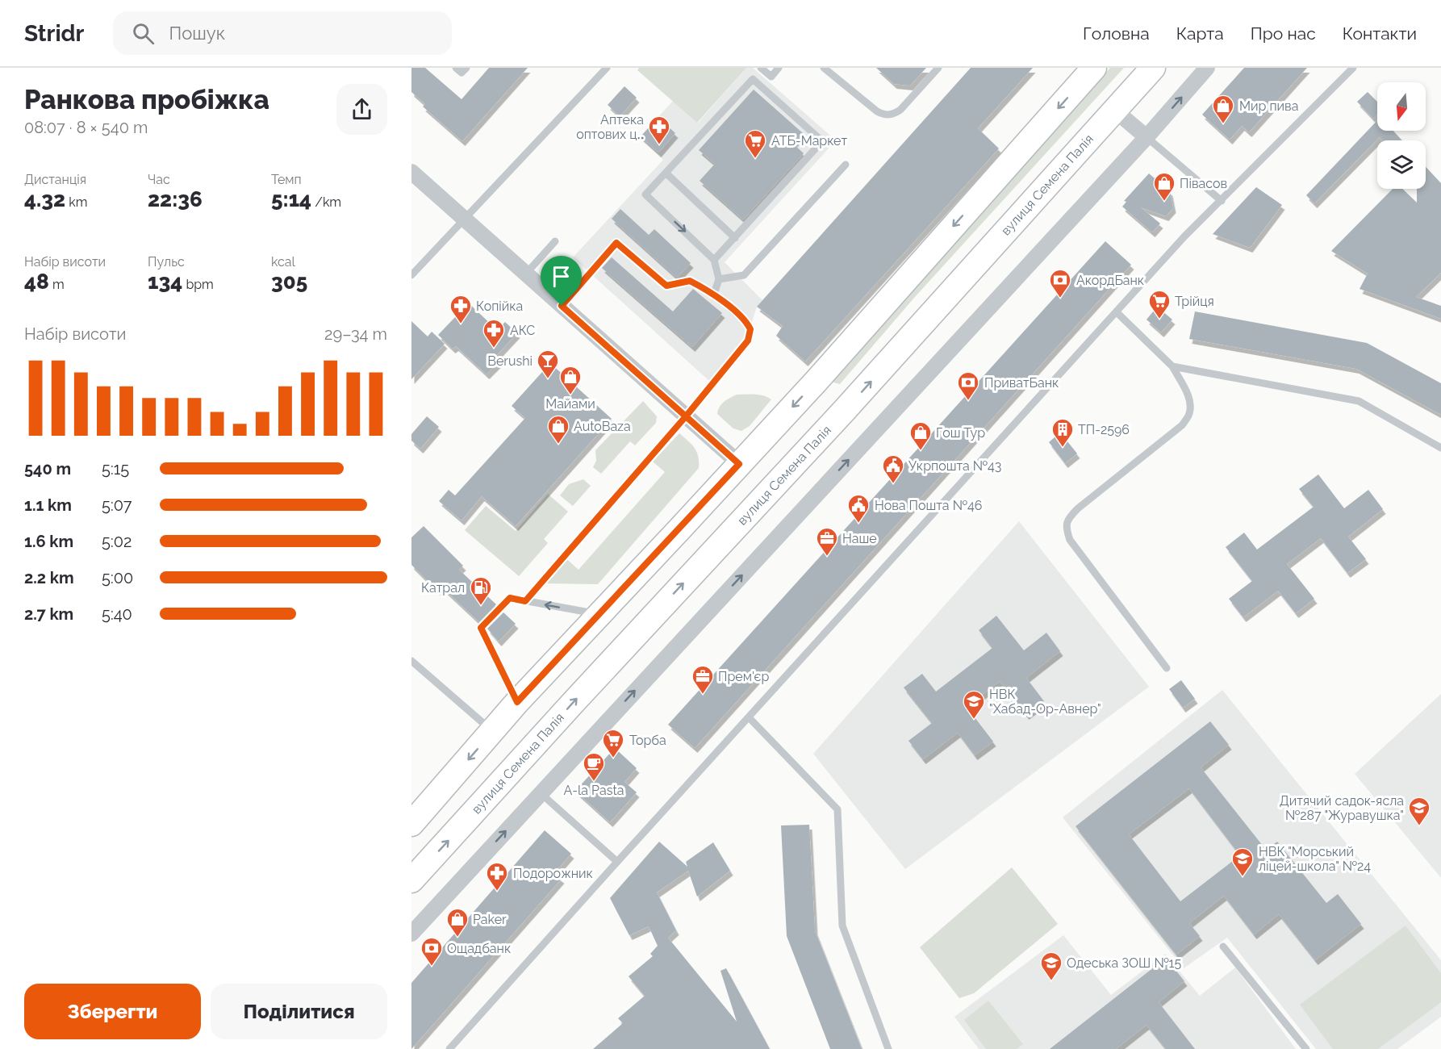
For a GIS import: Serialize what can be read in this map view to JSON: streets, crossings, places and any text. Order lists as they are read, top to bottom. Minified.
{"streets":{"main road":["вулиця Семена Палія"]},"places":{"shop":["Мир пива","Півасов","Майами","AutoBaza","Гош Тур","Paker"],"pharmacy":["Аптека оптових ц‥","Копійка","АКС","Подорожник"],"supermarket":["АТБ-Маркет","Трійця","Торба"],"bank":["АкордБанк","ПриватБанк","Ощадбанк"],"bar":["Berushi"],"building":["ТП-2596"],"public building":["Укрпошта №43","Нова Пошта №46"],"office":["Наше","Прем'єр"],"fuel station":["Катрал"],"school or university":["НВК \"Хабад-Ор-Авнер\"","Дитячий садок-ясла №287 \"Журавушка\"","НВК \"Морський ліцей-школа\" №24","Одеська ЗОШ №15"],"cafe":["A-la Pasta"]},"north":"bottom","page":{"header":"Stridr","search":"Пошук","nav":["Головна","Карта","Про нас","Контакти"],"heading":["Ранкова пробіжка","08:07 · 8 × 540 m"],"stats":[["Дистанція","4.32 km"],["Час","22:36"],["Темп","5:14 /km"],["Набір висоти","48 m"],["Пульс","134 bpm"],["kcal","305"]],"chart":["Набір висоти","29–34 m"],"list":[{"name":"540 m","note":"5:15"},{"name":"1.1 km","note":"5:07"},{"name":"1.6 km","note":"5:02"},{"name":"2.2 km","note":"5:00"},{"name":"2.7 km","note":"5:40"}],"buttons":["Зберегти","Поділитися"]}}
